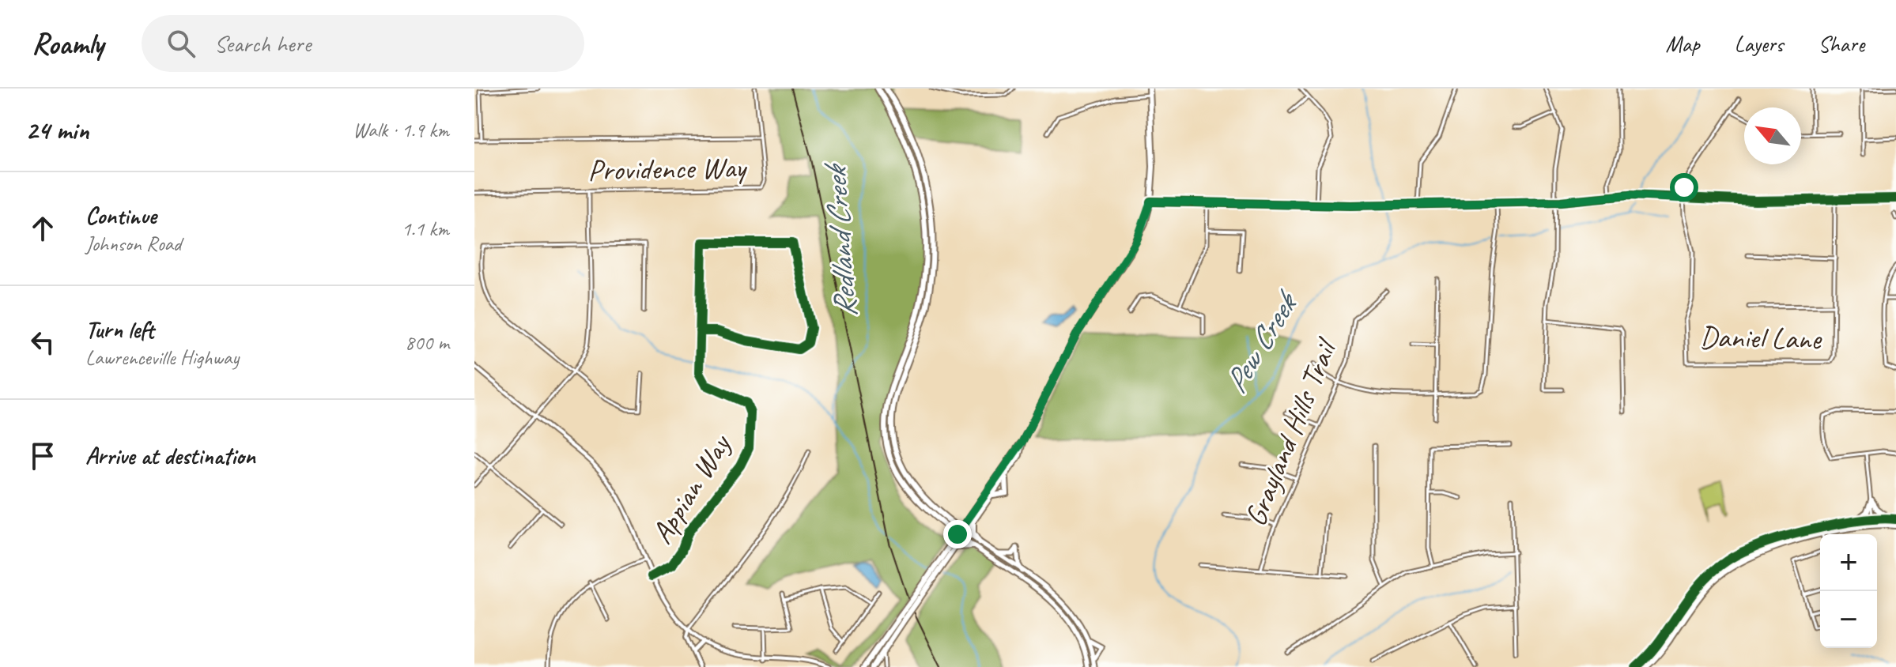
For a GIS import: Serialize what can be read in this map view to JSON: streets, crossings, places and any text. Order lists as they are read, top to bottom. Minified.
{"streets":{"street":["Providence Way","Daniel Lane","Grayland Hills Trail","Appian Way"]},"water":["Redland Creek","Pew Creek"],"north":"top left","page":{"header":"Roamly","search":"Search here","nav":["Map","Layers","Share"],"heading":["24 min","Walk · 1.9 km"],"list":[["Continue","Johnson Road","1.1 km"],["Turn left","Lawrenceville Highway","800 m"],"Arrive at destination"],"map_buttons":["+","−"]}}
